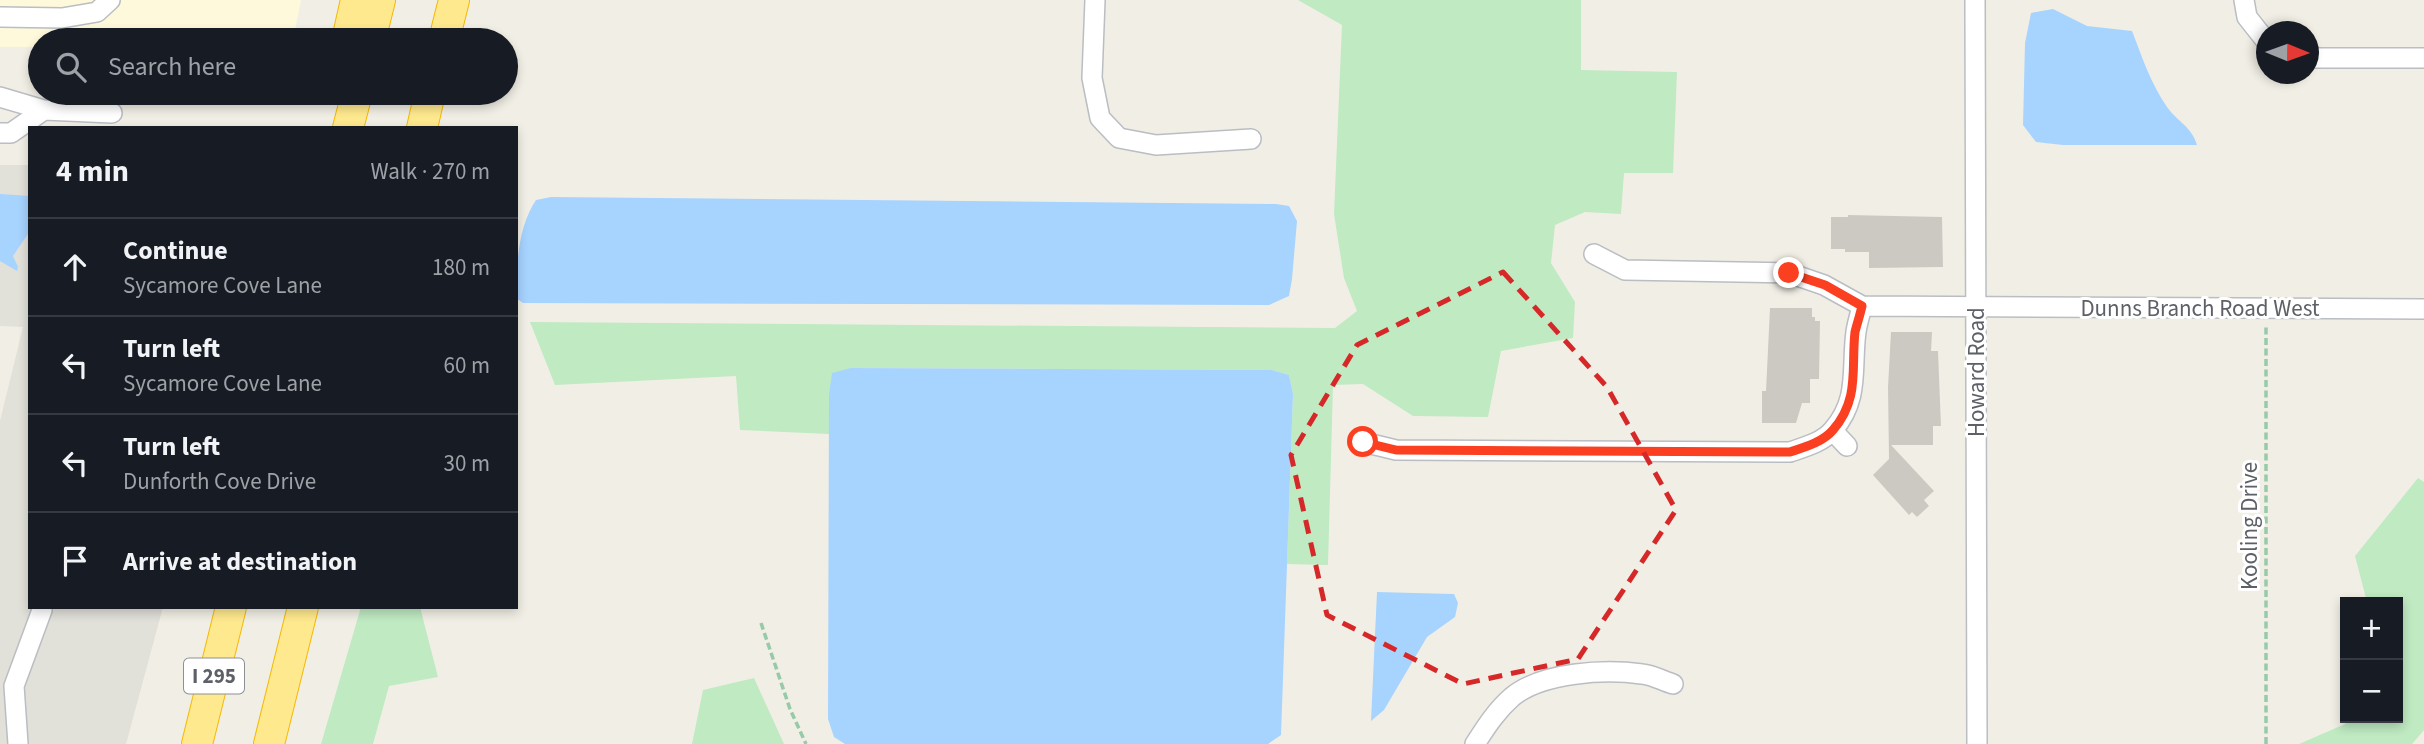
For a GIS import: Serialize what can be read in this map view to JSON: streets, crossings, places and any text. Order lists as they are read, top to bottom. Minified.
{"streets":{"highway":["I 295"],"street":["Dunns Branch Road West","Howard Road"],"path":["Kooling Drive"]},"crossings":[["Dunns Branch Road West","Howard Road"],["Dunns Branch Road West","Kooling Drive"]],"north":"right","page":{"search":"Search here","heading":["4 min","Walk · 270 m"],"list":[["Continue","Sycamore Cove Lane","180 m"],["Turn left","Sycamore Cove Lane","60 m"],["Turn left","Dunforth Cove Drive","30 m"],"Arrive at destination"],"map_buttons":["+","−"]}}
